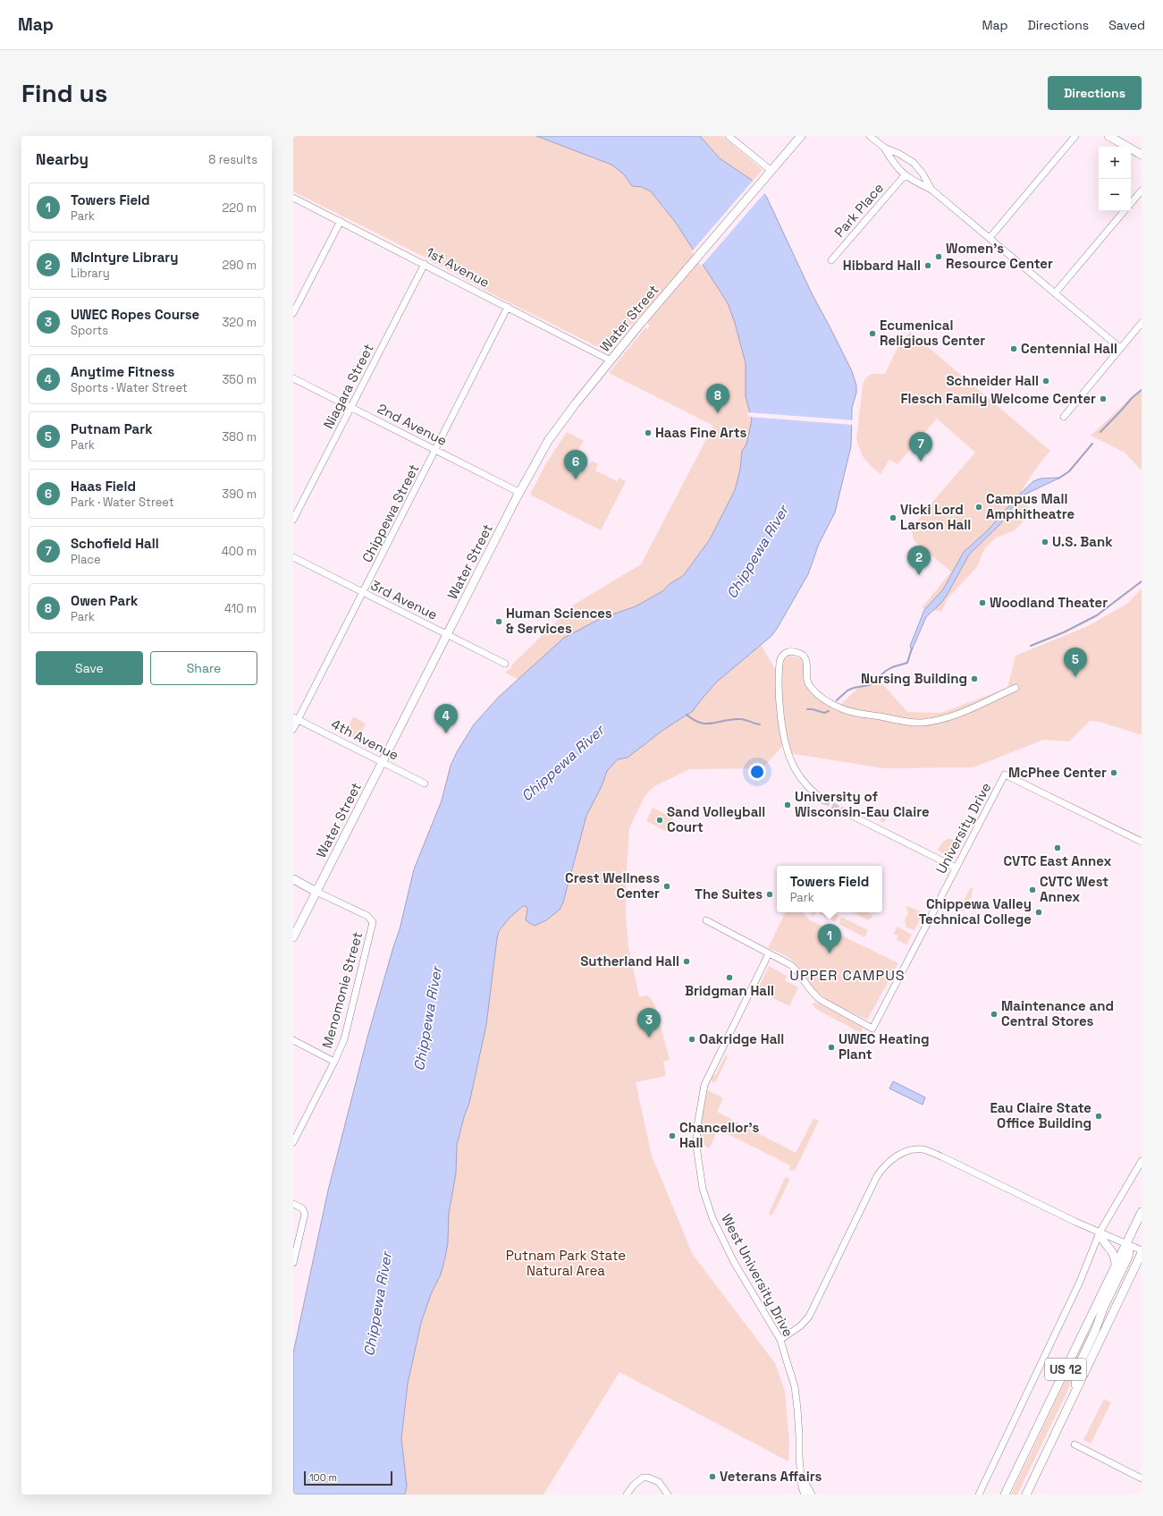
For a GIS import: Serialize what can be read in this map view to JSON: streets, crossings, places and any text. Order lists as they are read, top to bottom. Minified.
{"streets":{"main road":["Water Street","US 12"],"street":["Park Place","1st Avenue","Niagara Street","2nd Avenue","Chippewa Street","3rd Avenue","4th Avenue","University Drive","Menomonie Street","West University Drive"]},"crossings":[["1st Avenue","Water Street"],["1st Avenue","Niagara Street"],["1st Avenue","Chippewa Street"],["Water Street","2nd Avenue"],["Water Street","3rd Avenue"],["Water Street","4th Avenue"],["Water Street","Menomonie Street"],["Niagara Street","2nd Avenue"],["2nd Avenue","Chippewa Street"],["Chippewa Street","3rd Avenue"],["Chippewa Street","4th Avenue"],["University Drive","West University Drive"]],"districts":["UPPER CAMPUS"],"water":["Chippewa River"],"parks":["Putnam Park State Natural Area"],"places":["Women's Resource Center","Hibbard Hall","Ecumenical Religious Center","Centennial Hall","Schneider Hall","Flesch Family Welcome Center","Haas Fine Arts","Campus Mall Amphitheatre","Vicki Lord Larson Hall","U.S. Bank","Woodland Theater","Human Sciences & Services","Nursing Building","McPhee Center","University of Wisconsin-Eau Claire","Sand Volleyball Court","CVTC East Annex","Crest Wellness Center","CVTC West Annex","The Suites","Chippewa Valley Technical College","Sutherland Hall","Bridgman Hall","Maintenance and Central Stores","Oakridge Hall","UWEC Heating Plant","Eau Claire State Office Building","Chancellor's Hall","Veterans Affairs"],"scale_bar":"100 m","page":{"header":"Map","nav":["Map","Directions","Saved"],"buttons":["Directions",["Save","Share"]],"title":"Find us","heading":["Nearby","8 results"],"map_buttons":["+","−"],"list":[{"mark":"1","name":"Towers Field","note":"Park","value":"220 m"},{"mark":"2","name":"McIntyre Library","note":"Library","value":"290 m"},{"mark":"3","name":"UWEC Ropes Course","note":"Sports","value":"320 m"},{"mark":"4","name":"Anytime Fitness","note":"Sports · Water Street","value":"350 m"},{"mark":"5","name":"Putnam Park","note":"Park","value":"380 m"},{"mark":"6","name":"Haas Field","note":"Park · Water Street","value":"390 m"},{"mark":"7","name":"Schofield Hall","note":"Place","value":"400 m"},{"mark":"8","name":"Owen Park","note":"Park","value":"410 m"}],"pins":["8","7","6","2","5","4","1","3"],"popup":["Towers Field","Park"],"scale":"100 m"}}
